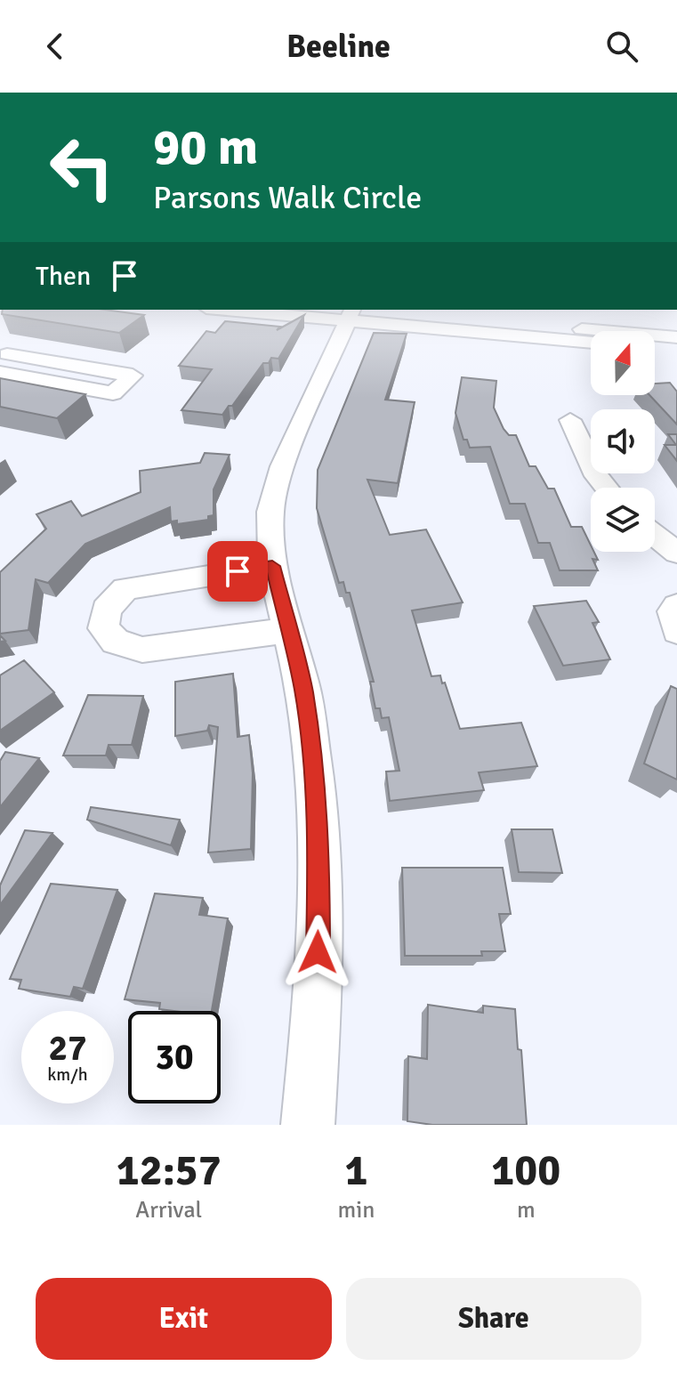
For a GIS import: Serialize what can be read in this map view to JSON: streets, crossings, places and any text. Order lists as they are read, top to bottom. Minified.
{"north":"top","page":{"header":"Beeline","turn":["90 m","Parsons Walk Circle"],"then":"Then","speed":"27 km/h","limit":"30","eta":["12:57","Arrival","1","min","100","m"],"buttons":["Exit","Share"]}}
